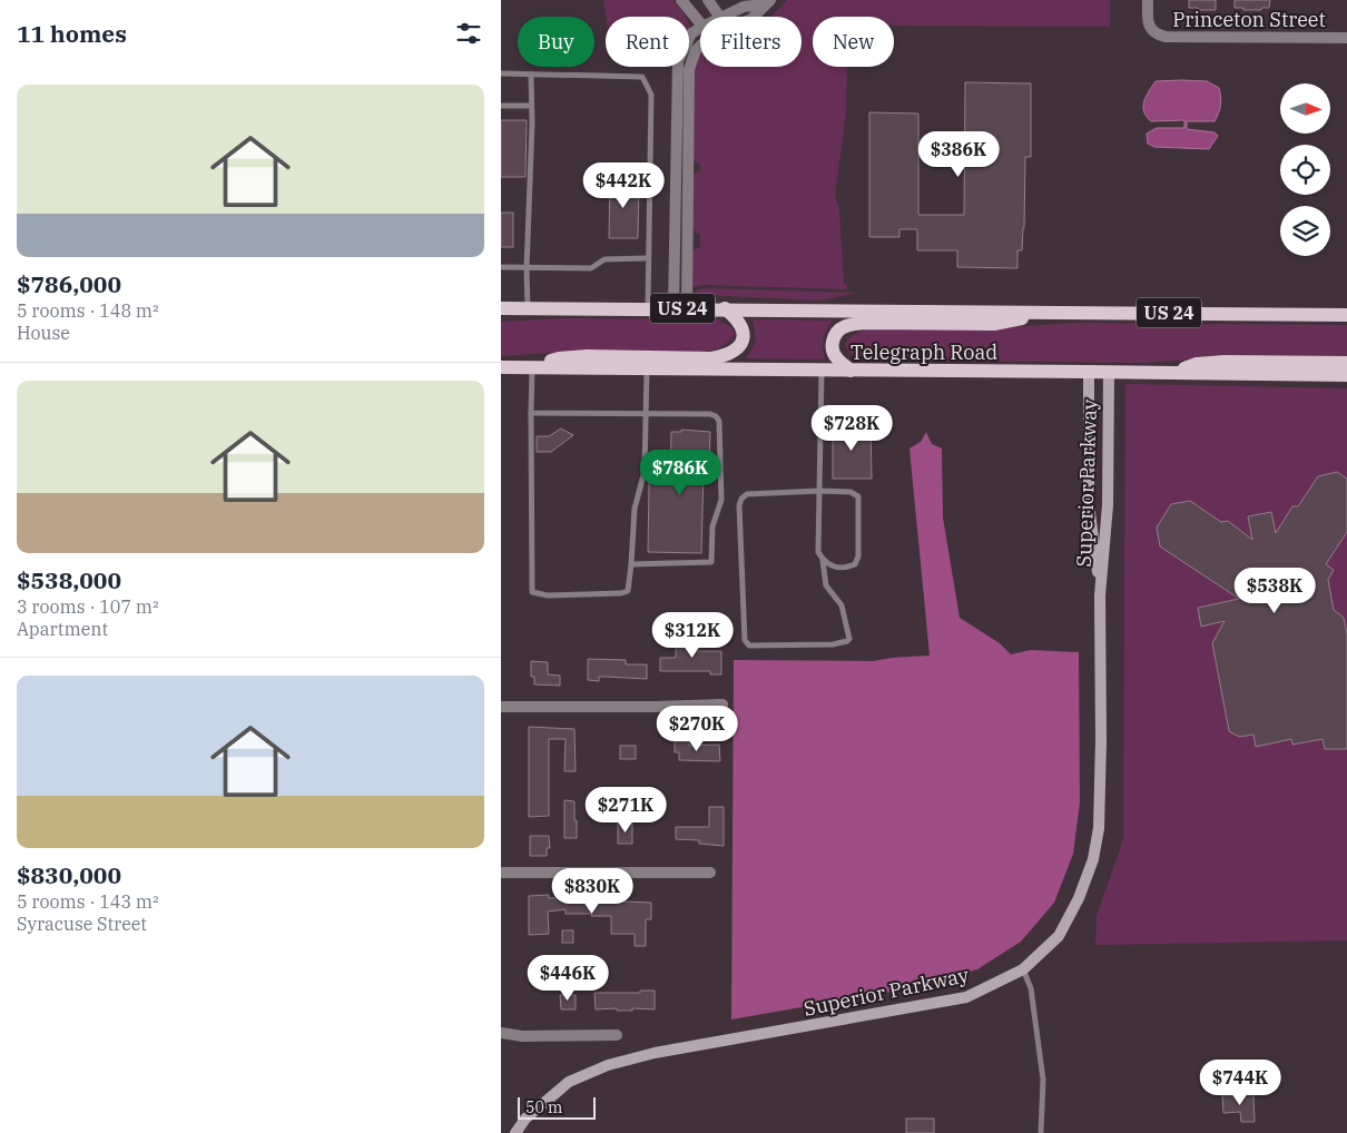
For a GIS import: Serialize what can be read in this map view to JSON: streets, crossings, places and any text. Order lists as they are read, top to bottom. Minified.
{"streets":{"main road":["US 24","Telegraph Road","Superior Parkway"],"street":["Princeton Street"]},"crossings":[["Telegraph Road","Superior Parkway"]],"scale_bar":"50 m","north":"right","page":{"heading":"11 homes","chip":["Buy","Rent","Filters","New"],"list":[{"name":"$786,000","note":"5 rooms · 148 m² · House"},{"name":"$538,000","note":"3 rooms · 107 m² · Apartment"},{"name":"$830,000","note":"5 rooms · 143 m² · Syracuse Street"}],"price":["$386K","$442K","$728K","$786K","$538K","$312K","$270K","$271K","$830K","$446K","$744K"],"scale":"50 m"}}
